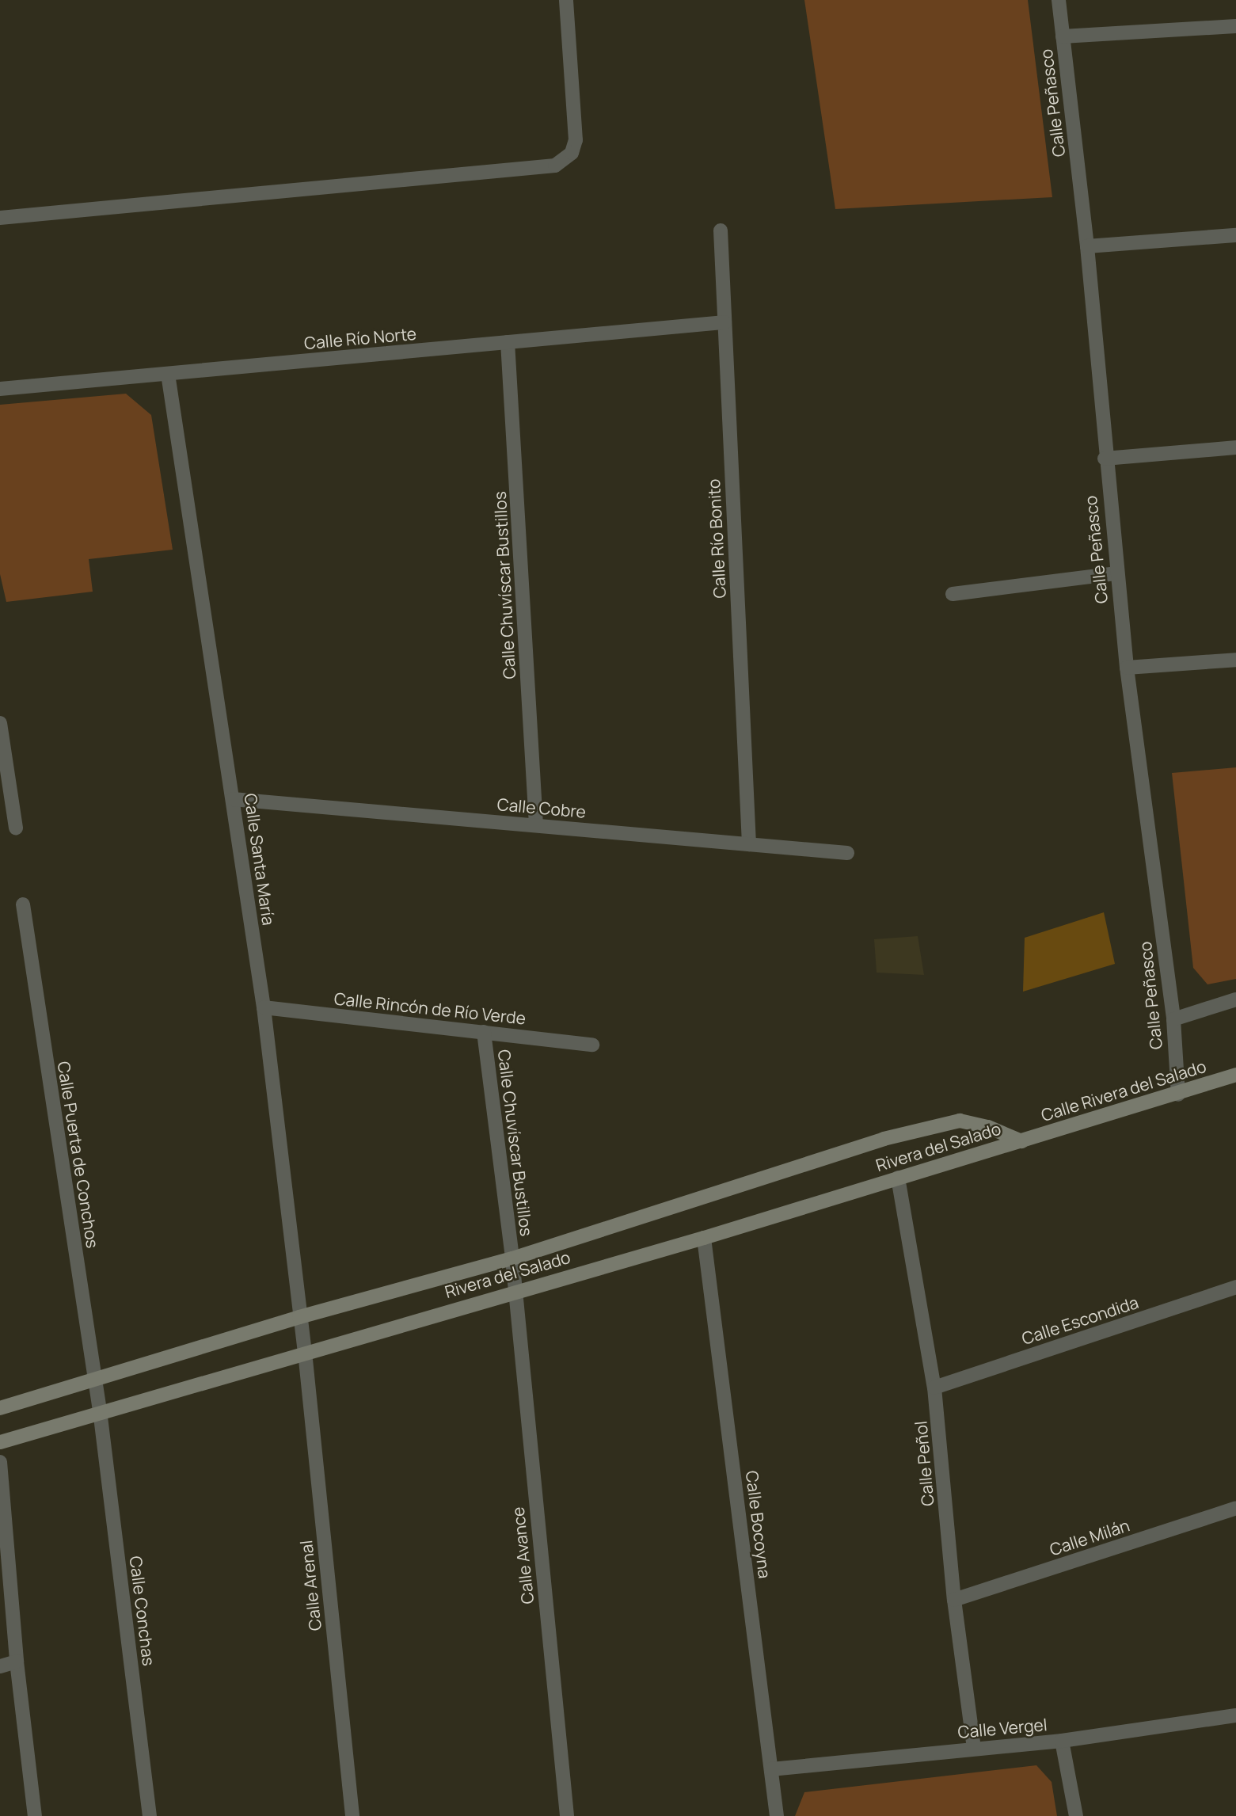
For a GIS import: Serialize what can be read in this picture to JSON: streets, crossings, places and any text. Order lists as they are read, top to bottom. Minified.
{"streets":{"street":["Calle Peñasco","Calle Río Norte","Calle Río Bonito","Calle Chuvíscar Bustillos","Calle Cobre","Calle Santa María","Calle Rincón de Río Verde","Calle Rivera del Salado","Rivera del Salado","Calle Puerta de Conchos","Calle Escondida","Calle Peñol","Calle Bocoyna","Calle Milán","Calle Avance","Calle Arenal","Calle Conchas","Calle Vergel"]},"crossings":[["Calle Peñasco","Calle Rivera del Salado"],["Calle Río Norte","Calle Río Bonito"],["Calle Río Norte","Calle Chuvíscar Bustillos"],["Calle Río Norte","Calle Santa María"],["Calle Río Bonito","Calle Cobre"],["Calle Chuvíscar Bustillos","Calle Cobre"],["Calle Chuvíscar Bustillos","Calle Rincón de Río Verde"],["Calle Chuvíscar Bustillos","Rivera del Salado"],["Calle Chuvíscar Bustillos","Calle Avance"],["Calle Cobre","Calle Santa María"],["Calle Santa María","Calle Rincón de Río Verde"],["Calle Santa María","Rivera del Salado"],["Calle Santa María","Calle Arenal"],["Calle Rivera del Salado","Rivera del Salado"],["Rivera del Salado","Calle Puerta de Conchos"],["Rivera del Salado","Calle Peñol"],["Rivera del Salado","Calle Bocoyna"],["Rivera del Salado","Calle Avance"],["Rivera del Salado","Calle Arenal"],["Rivera del Salado","Calle Conchas"],["Calle Puerta de Conchos","Calle Conchas"],["Calle Escondida","Calle Peñol"],["Calle Peñol","Calle Milán"],["Calle Peñol","Calle Vergel"],["Calle Bocoyna","Calle Vergel"]]}
